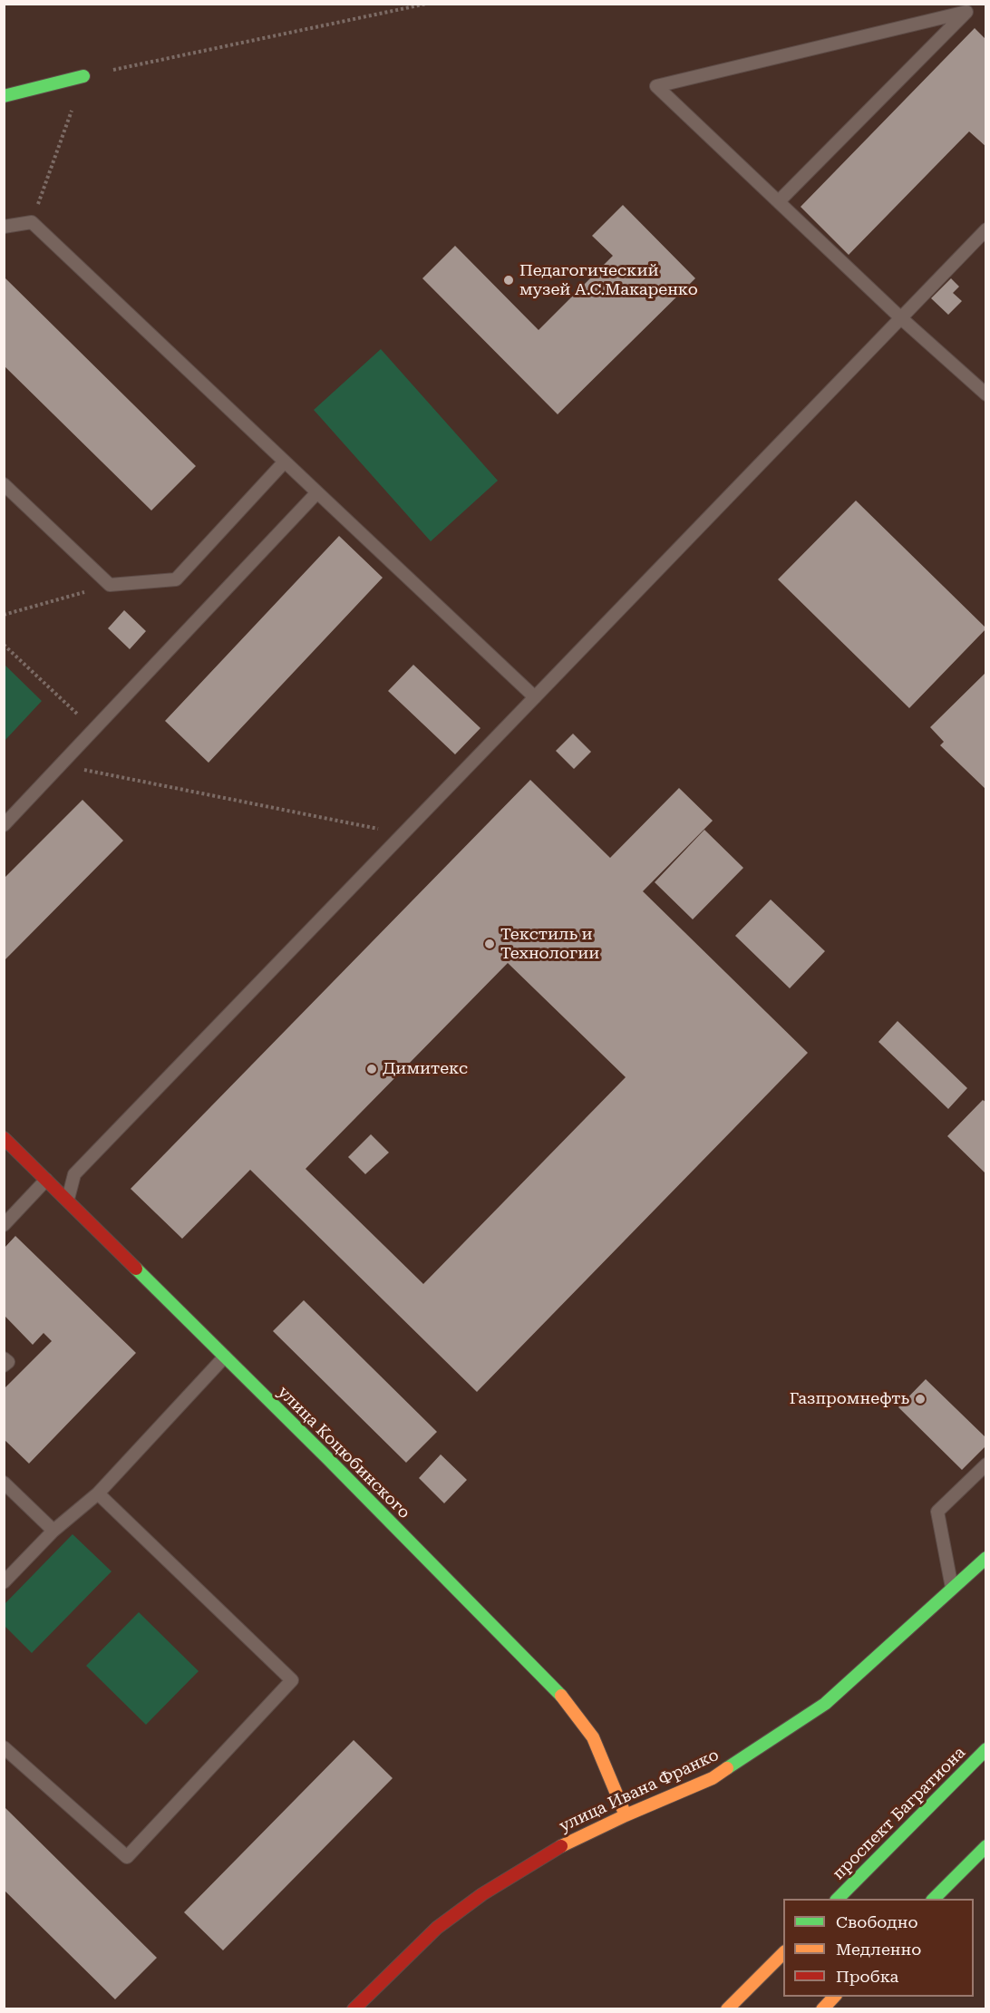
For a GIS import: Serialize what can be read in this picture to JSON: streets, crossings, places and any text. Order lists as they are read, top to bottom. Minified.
{"streets":{"street":["улица Коцюбинского","улица Ивана Франко","проспект Багратиона"]},"crossings":[["улица Коцюбинского","улица Ивана Франко"]],"places":["Педагогический музей А.С.Макаренко","Текстиль и Технологии","Димитекс","Газпромнефть"],"legend":["Свободно","Медленно","Пробка"]}
